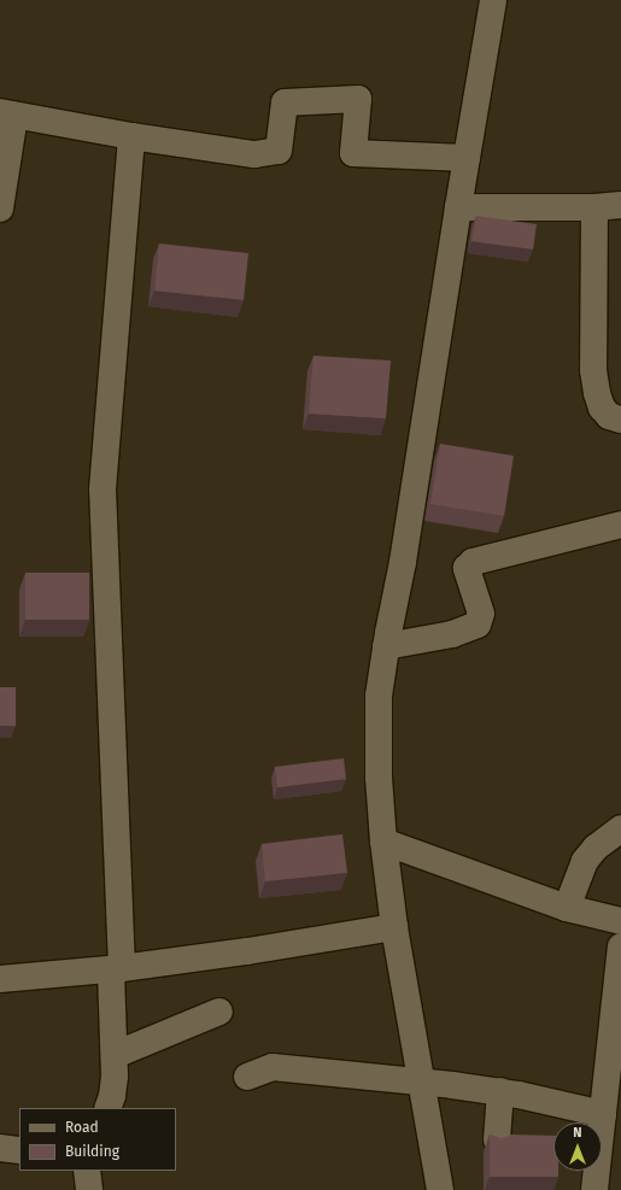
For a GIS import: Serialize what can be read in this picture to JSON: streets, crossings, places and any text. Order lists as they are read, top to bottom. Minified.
{"legend":["Road","Building"],"north":"top"}
